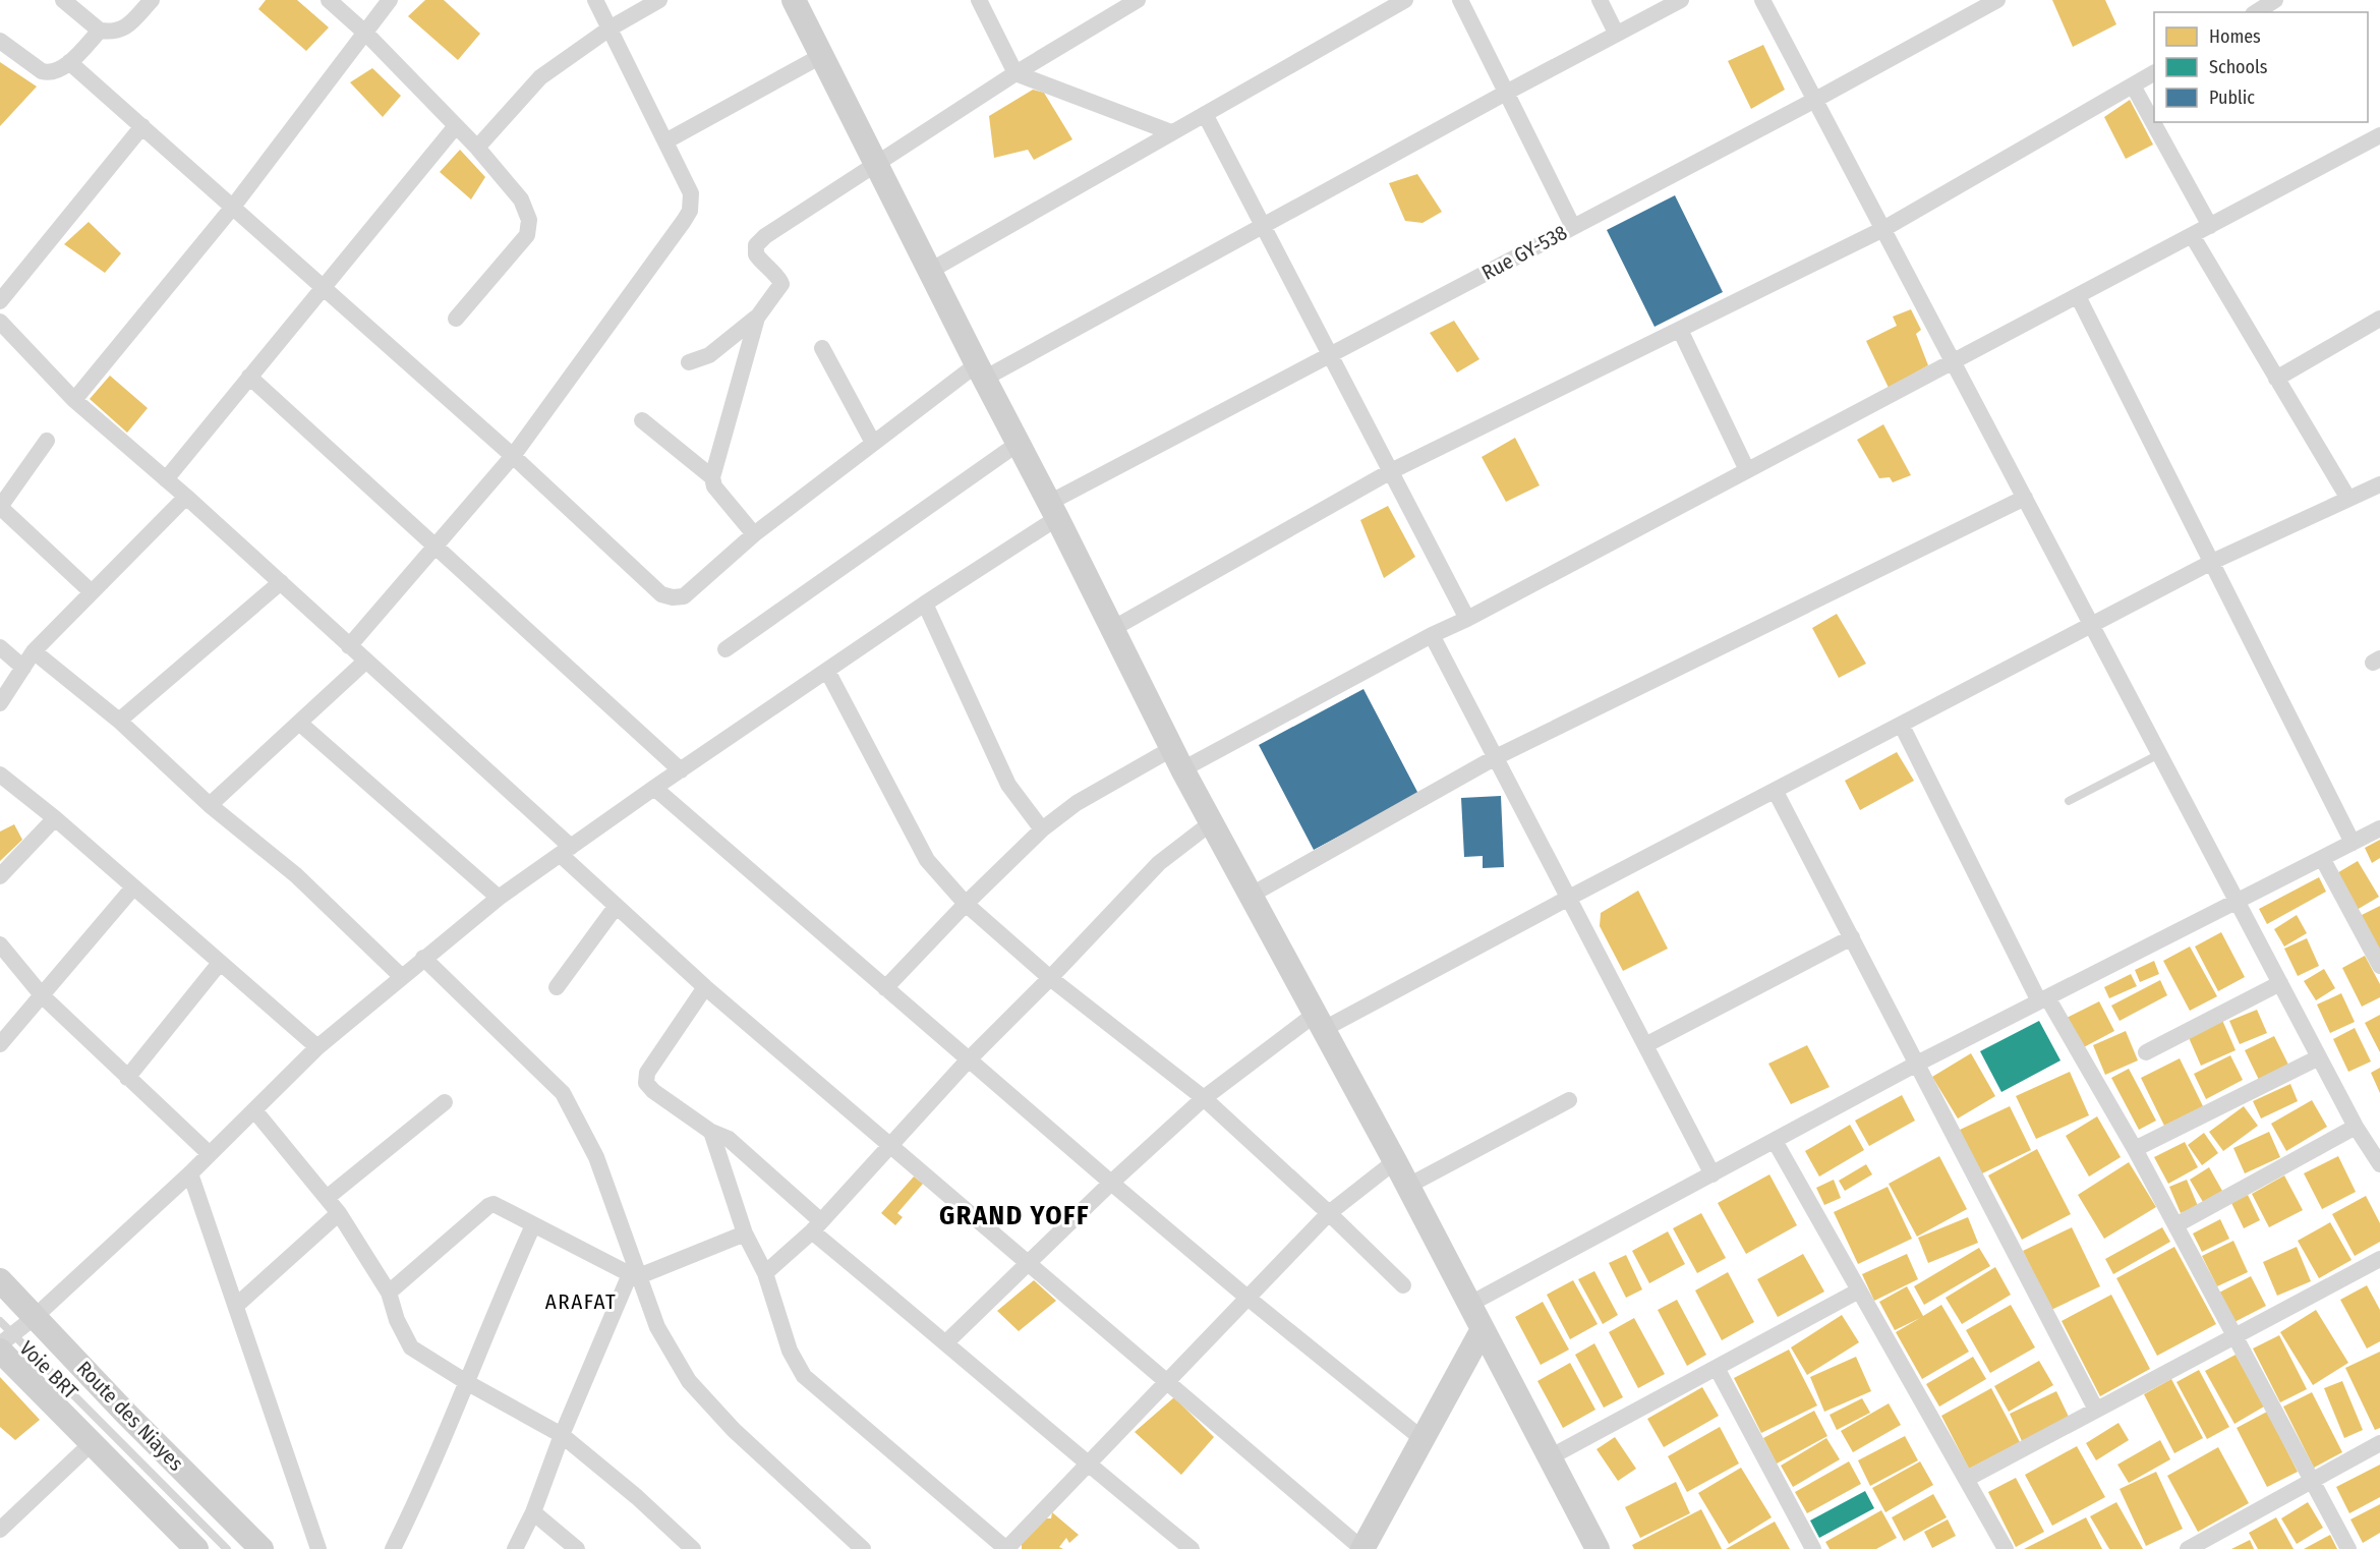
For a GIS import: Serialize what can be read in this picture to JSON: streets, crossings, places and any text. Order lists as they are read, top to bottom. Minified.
{"streets":{"street":["Rue GY-538","Route des Niayes"],"lane":["Voie BRT"]},"crossings":[["Rue GY-538","Voie BRT"],["Rue GY-538","Route des Niayes"]],"districts":["GRAND YOFF","ARAFAT"],"legend":["Homes","Schools","Public"]}
